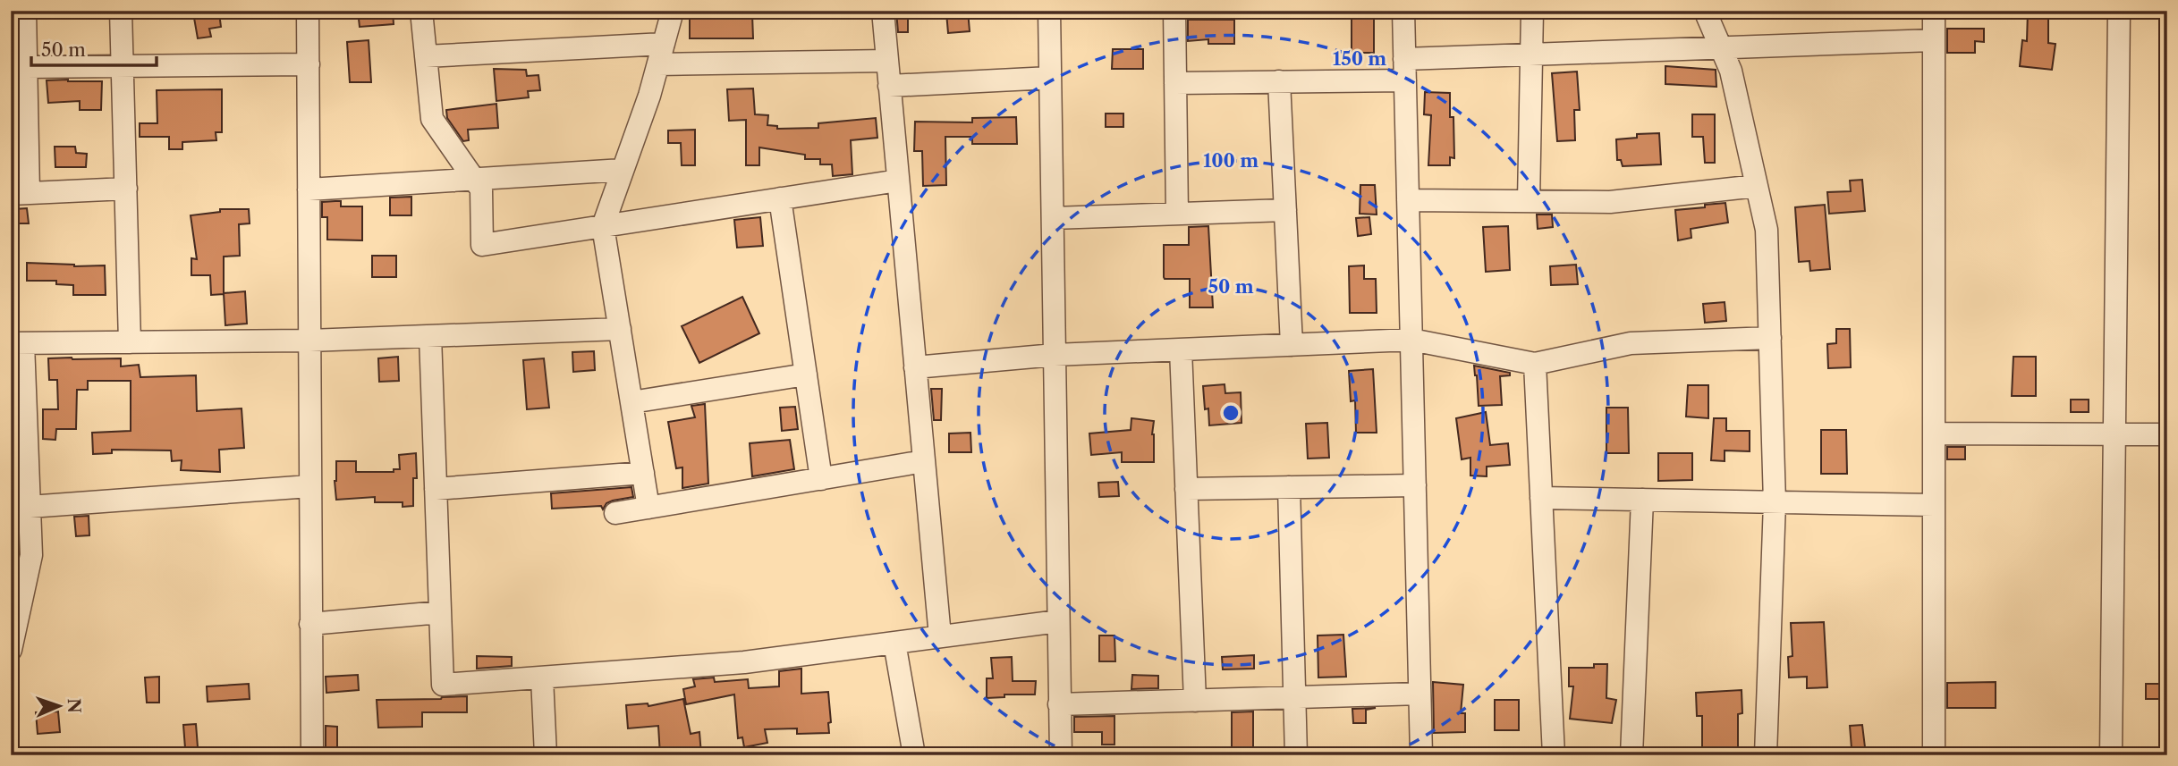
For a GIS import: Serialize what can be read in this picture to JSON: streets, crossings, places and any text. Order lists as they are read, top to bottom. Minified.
{"scale_bar":"50 m","north":"right","rings":["150 m","100 m","50 m"]}
